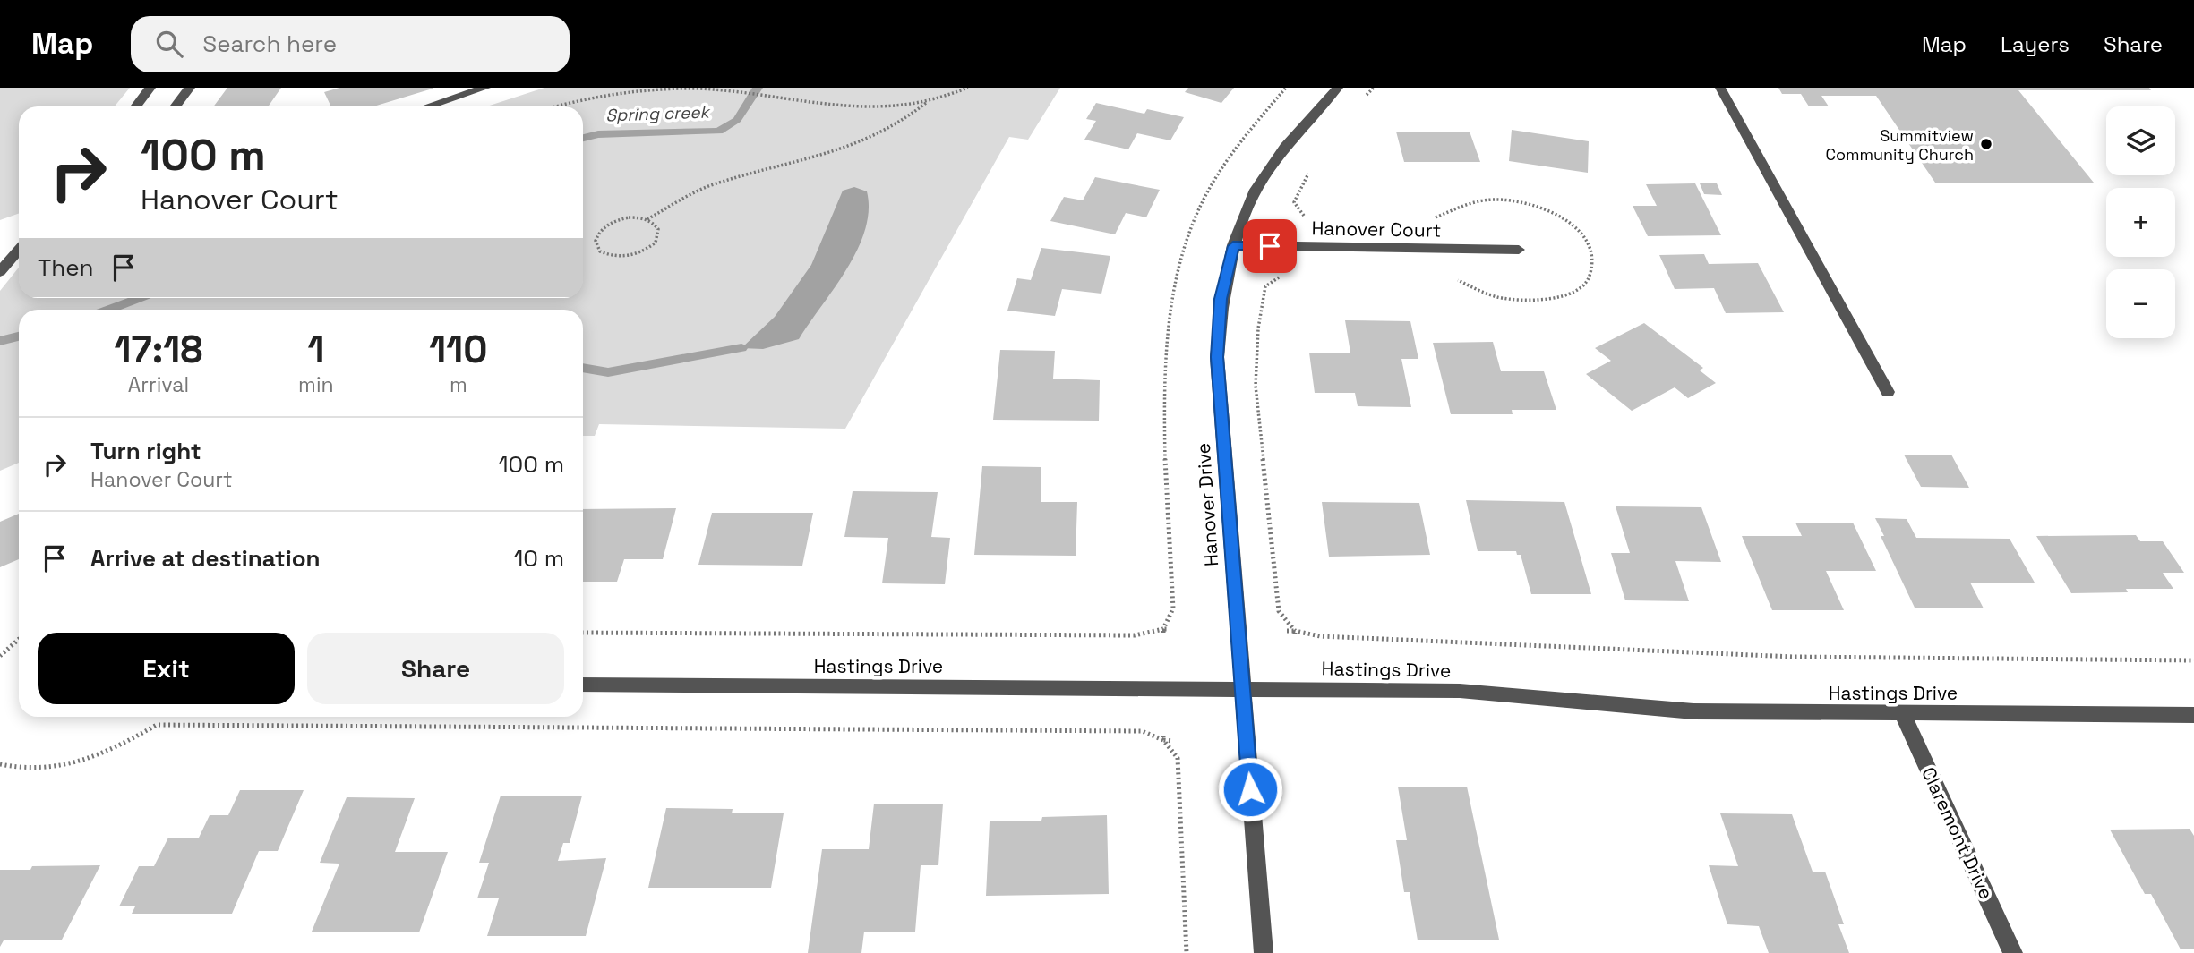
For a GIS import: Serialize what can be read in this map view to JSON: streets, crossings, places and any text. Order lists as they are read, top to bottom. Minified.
{"streets":{"street":["Hanover Court","Hanover Drive","Hastings Drive","Claremont Drive"]},"crossings":[["Hanover Court","Hanover Drive"],["Hanover Drive","Hastings Drive"],["Hastings Drive","Claremont Drive"]],"water":["Spring creek"],"places":["Summitview Community Church"],"page":{"header":"Map","search":"Search here","nav":["Map","Layers","Share"],"map_buttons":["+","−"],"turn":["100 m","Hanover Court"],"then":"Then","eta":["17:18","Arrival","1","min","110","m"],"list":[{"name":"Turn right","note":"Hanover Court","value":"100 m"},{"name":"Arrive at destination","value":"10 m"}],"buttons":["Exit","Share"]}}
